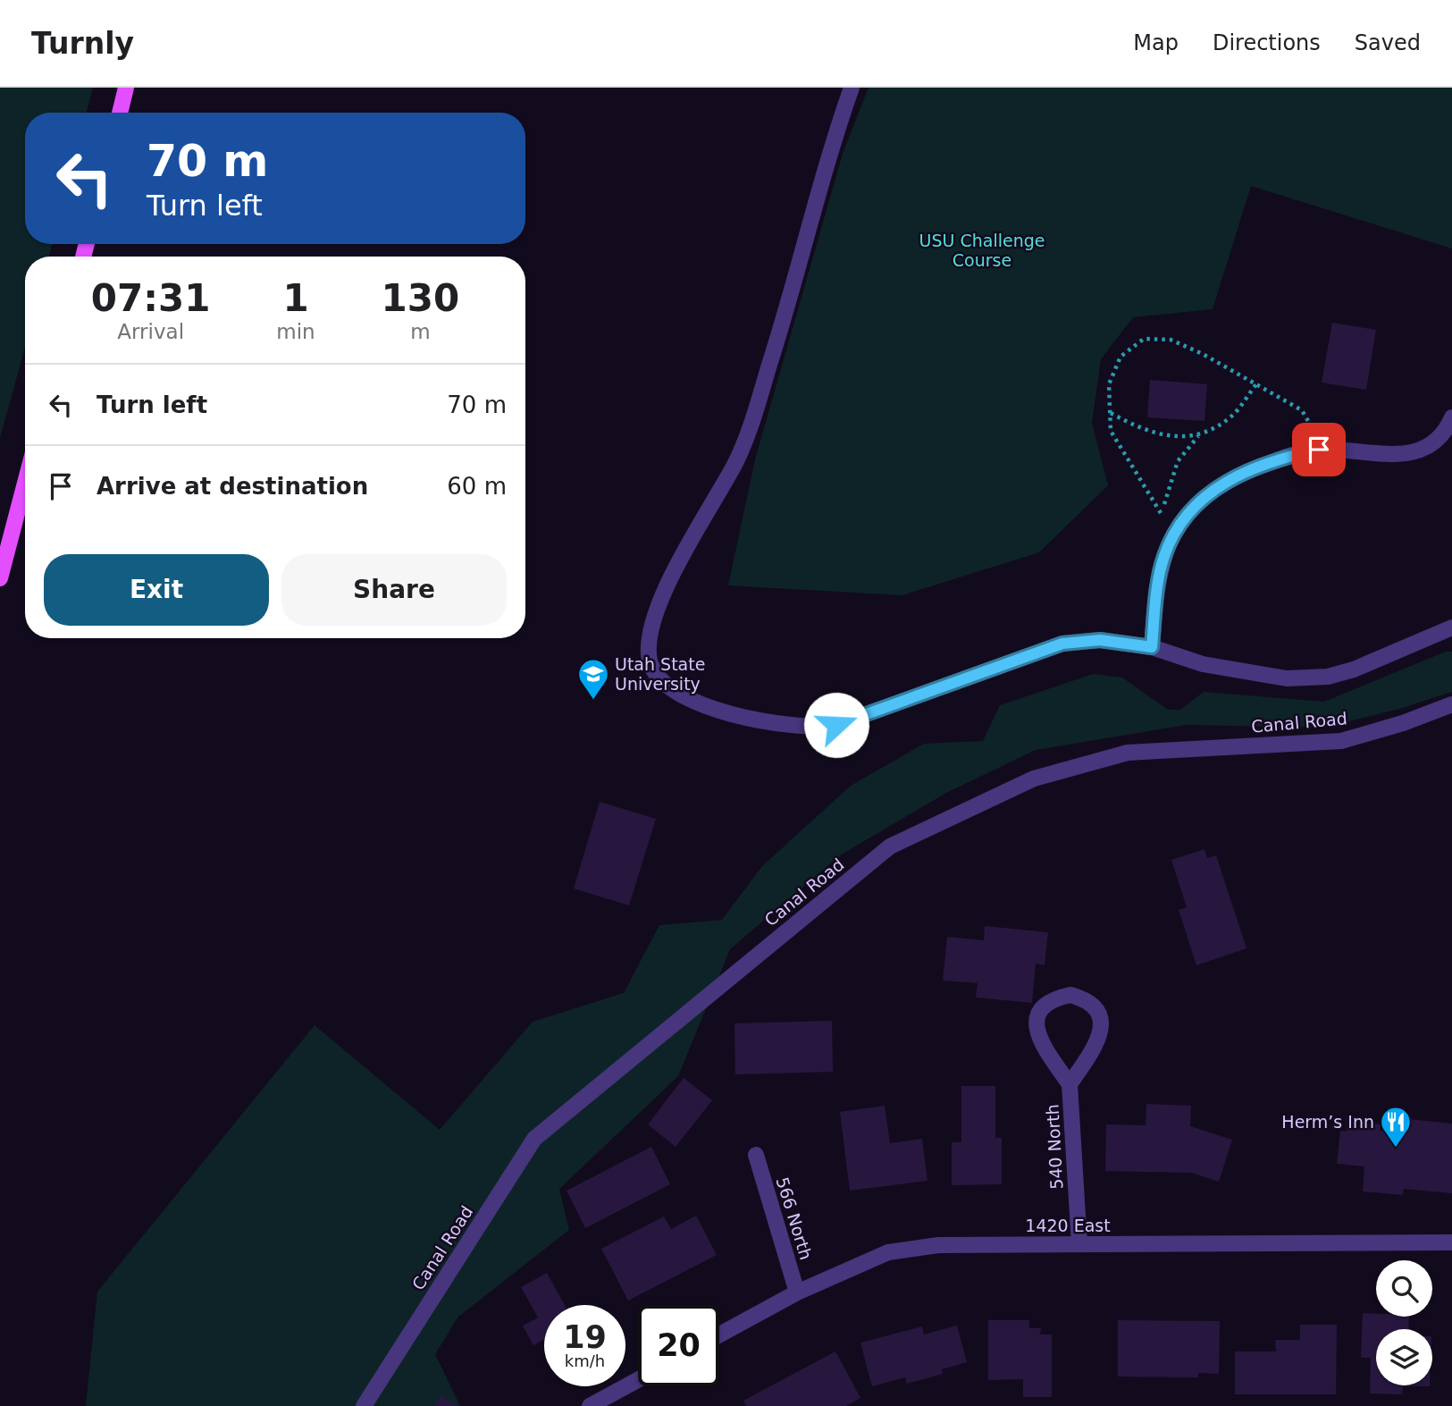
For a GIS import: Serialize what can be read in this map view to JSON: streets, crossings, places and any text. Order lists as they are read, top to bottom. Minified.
{"streets":{"street":["Canal Road","540 North","566 North","1420 East"]},"crossings":[["540 North","1420 East"],["566 North","1420 East"]],"parks":["USU Challenge Course"],"places":{"school or university":["Utah State University"],"restaurant":["Herm’s Inn"]},"page":{"header":"Turnly","nav":["Map","Directions","Saved"],"turn":["70 m","Turn left"],"eta":["07:31","Arrival","1","min","130","m"],"list":[{"name":"Turn left","value":"70 m"},{"name":"Arrive at destination","value":"60 m"}],"buttons":["Exit","Share"],"speed":"19 km/h","limit":"20"}}
